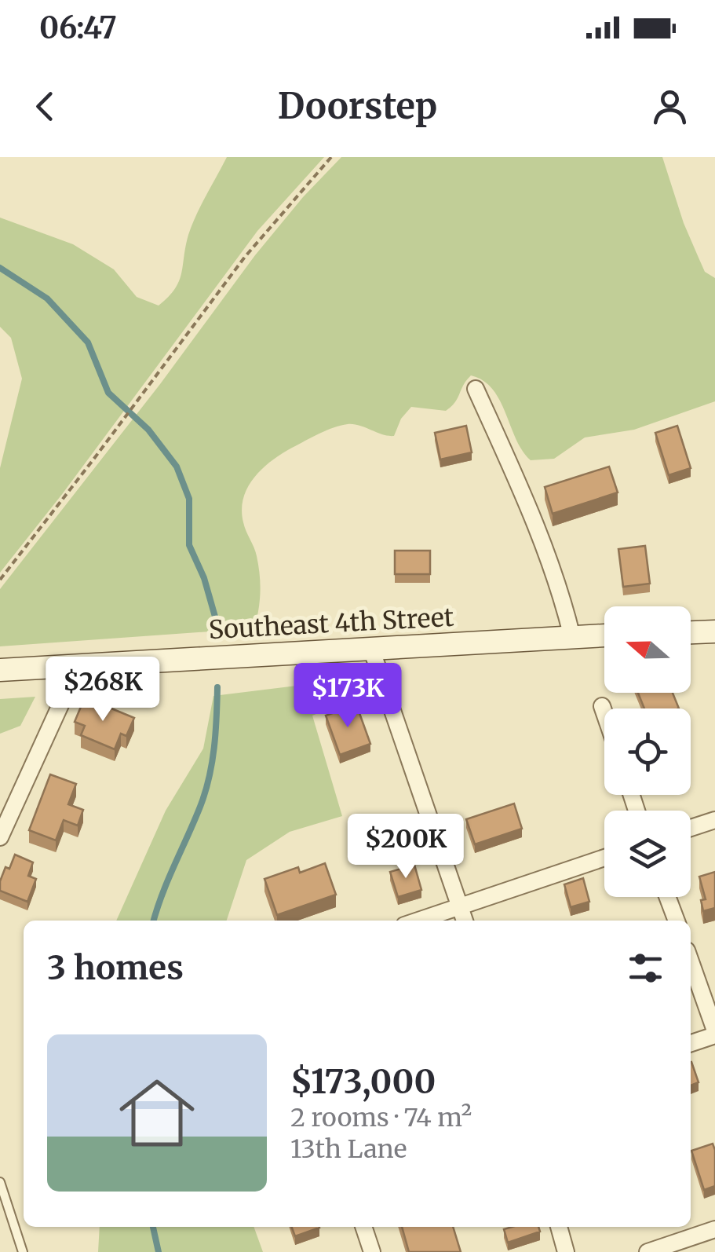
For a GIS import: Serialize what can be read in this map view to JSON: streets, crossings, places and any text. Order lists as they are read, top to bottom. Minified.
{"streets":{"street":["Southeast 4th Street"]},"north":"left","page":{"status":"06:47","header":"Doorstep","price":["$268K","$173K","$200K"],"heading":"3 homes","list":[{"name":"$173,000","note":"2 rooms · 74 m² · 13th Lane"}]}}
